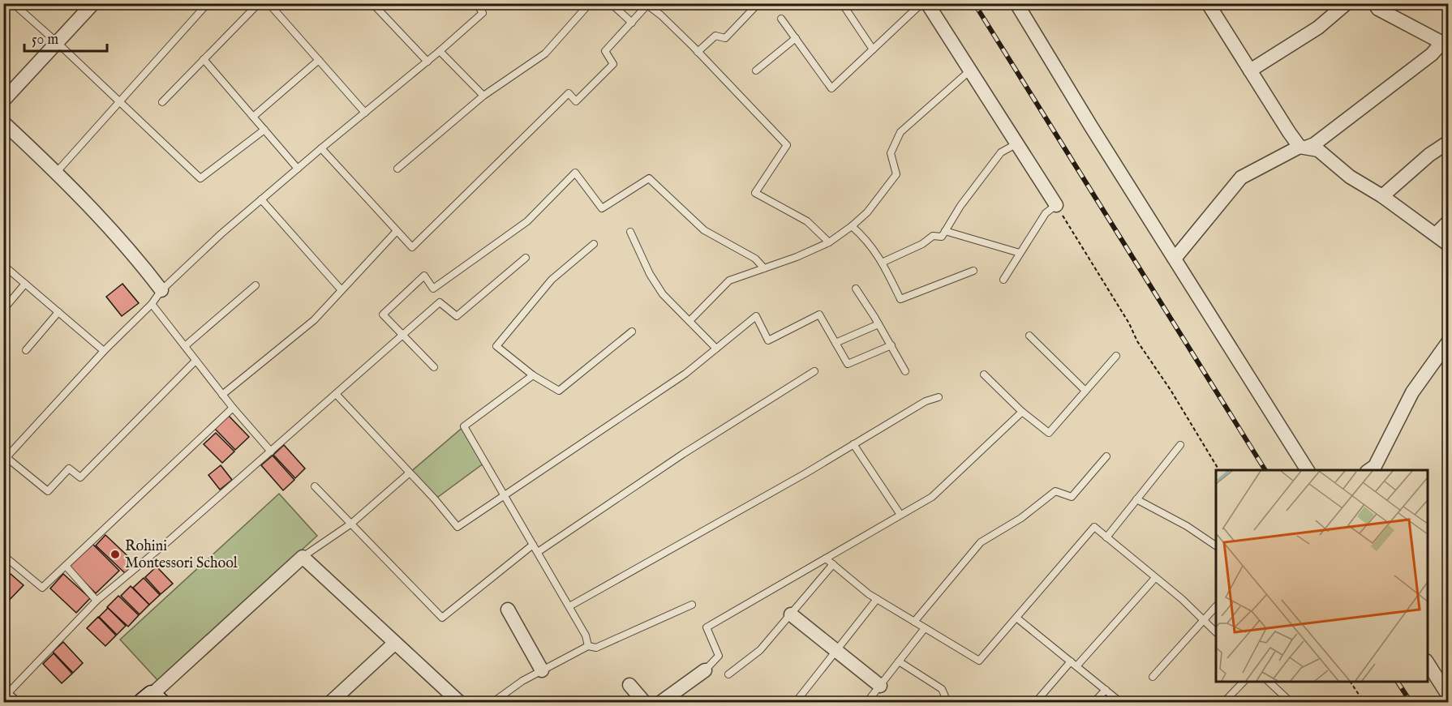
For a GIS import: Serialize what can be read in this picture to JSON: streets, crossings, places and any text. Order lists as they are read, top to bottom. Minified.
{"places":["Rohini Montessori School"],"scale_bar":"50 m"}
